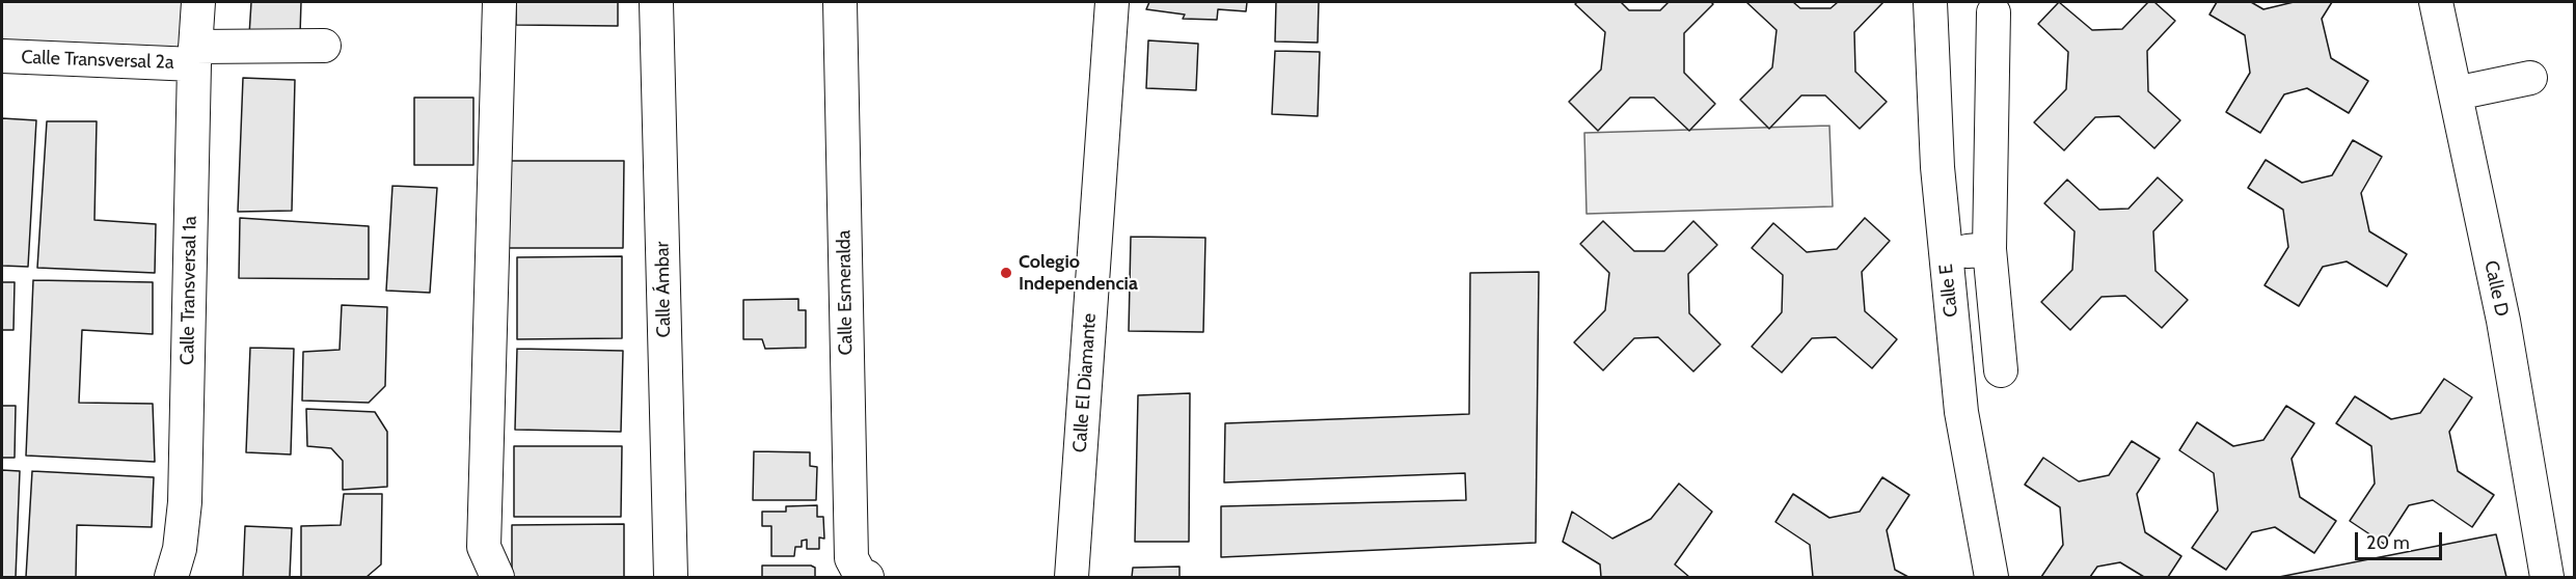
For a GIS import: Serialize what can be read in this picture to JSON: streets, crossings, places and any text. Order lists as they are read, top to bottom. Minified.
{"streets":{"street":["Calle Transversal 2a","Calle D","Calle Ámbar","Calle Transversal 1a","Calle E","Calle Esmeralda","Calle El Diamante"]},"crossings":[["Calle Transversal 2a","Calle Transversal 1a"]],"places":["Colegio Independencia"],"scale_bar":"20 m"}
